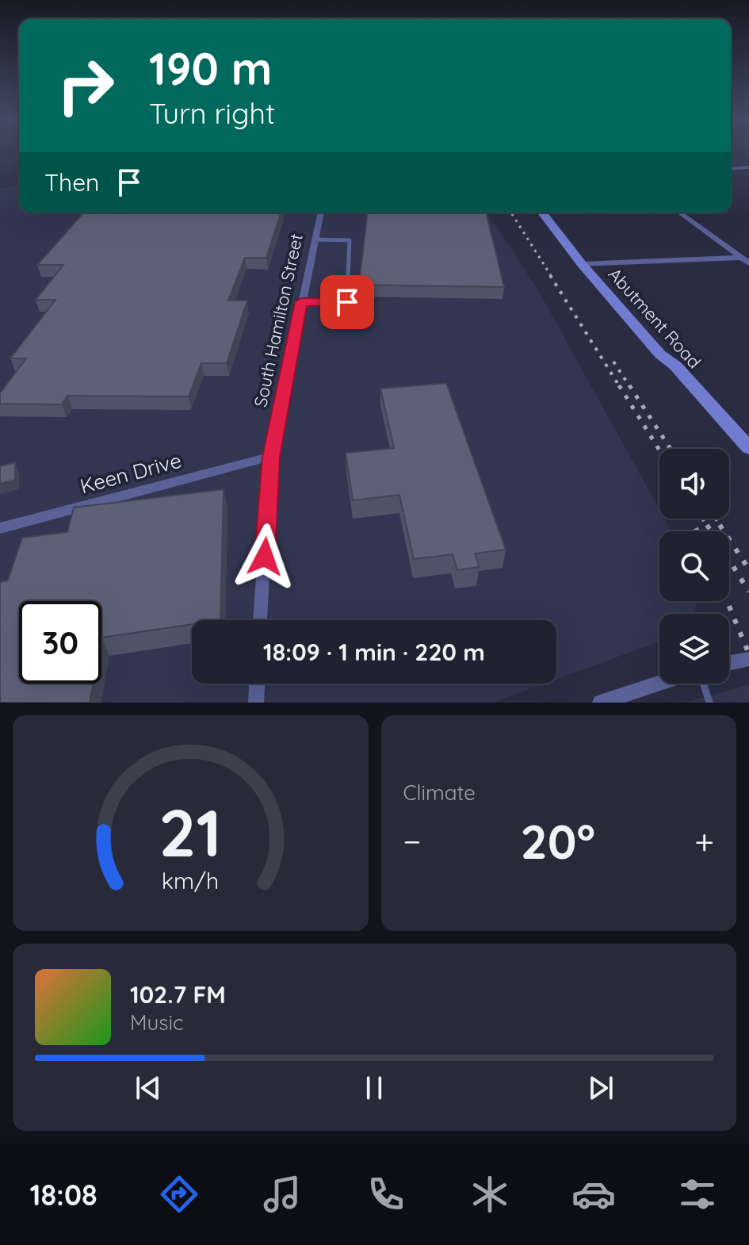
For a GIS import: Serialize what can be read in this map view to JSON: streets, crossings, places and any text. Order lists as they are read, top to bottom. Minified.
{"streets":{"main road":["Abutment Road"],"street":["South Hamilton Street","Keen Drive"]},"crossings":[["South Hamilton Street","Keen Drive"]],"page":{"turn":["190 m","Turn right"],"then":"Then","limit":"30","trip":"18:09 · 1 min · 220 m","tile":"Climate","heat":["−","20°","+"],"song":["102.7 FM","Music"],"tabs":"18:08","gauge":["21","km/h"]}}
